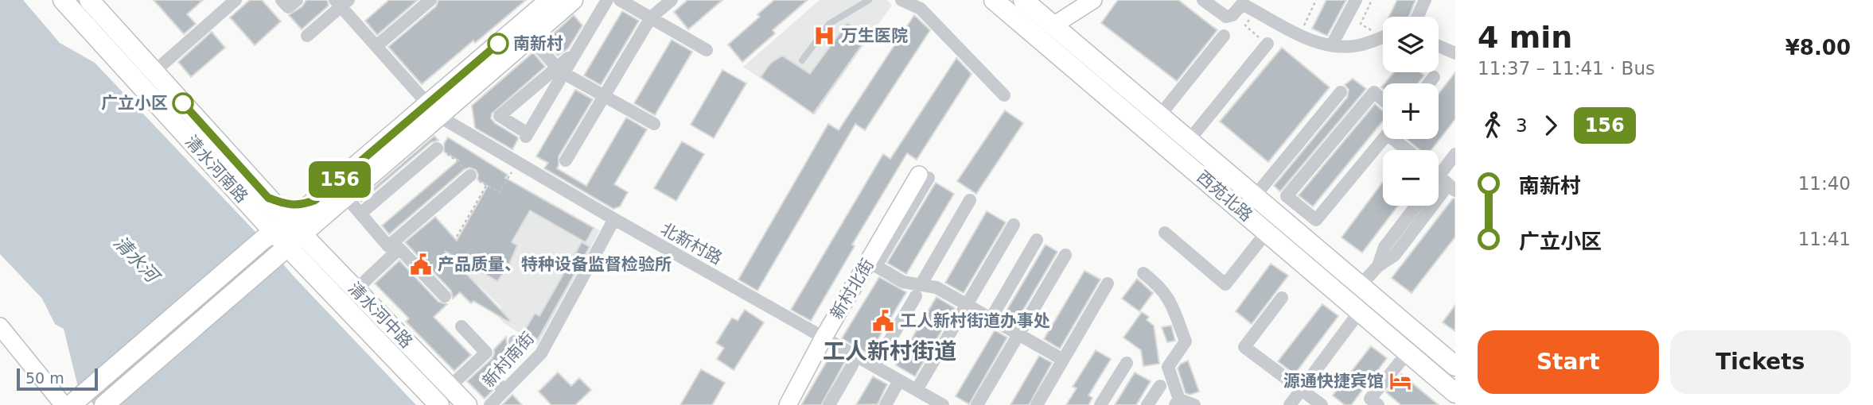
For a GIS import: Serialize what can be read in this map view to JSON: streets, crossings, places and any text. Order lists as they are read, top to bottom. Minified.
{"streets":{"main road":["清水河南路","西苑北路","清水河中路"],"street":["北新村路","新村北街","新村南街"]},"crossings":[["清水河南路","清水河中路"],["北新村路","新村北街"],["北新村路","新村南街"]],"districts":["工人新村街道"],"water":["清水河"],"places":{"hospital":["万生医院"],"other":["南新村","广立小区"],"public building":["产品质量、特种设备监督检验所","工人新村街道办事处"],"hotel":["源通快捷宾馆"]},"lines":["bus line 156"],"scale_bar":"50 m","page":{"on_map":"156","heading":["4 min","11:37 – 11:41 · Bus","¥8.00"],"map_buttons":["+","−"],"legs":["3","156"],"list":[{"name":"南新村","value":"11:40"},{"name":"广立小区","value":"11:41"}],"buttons":["Start","Tickets"],"scale":"50 m"}}
